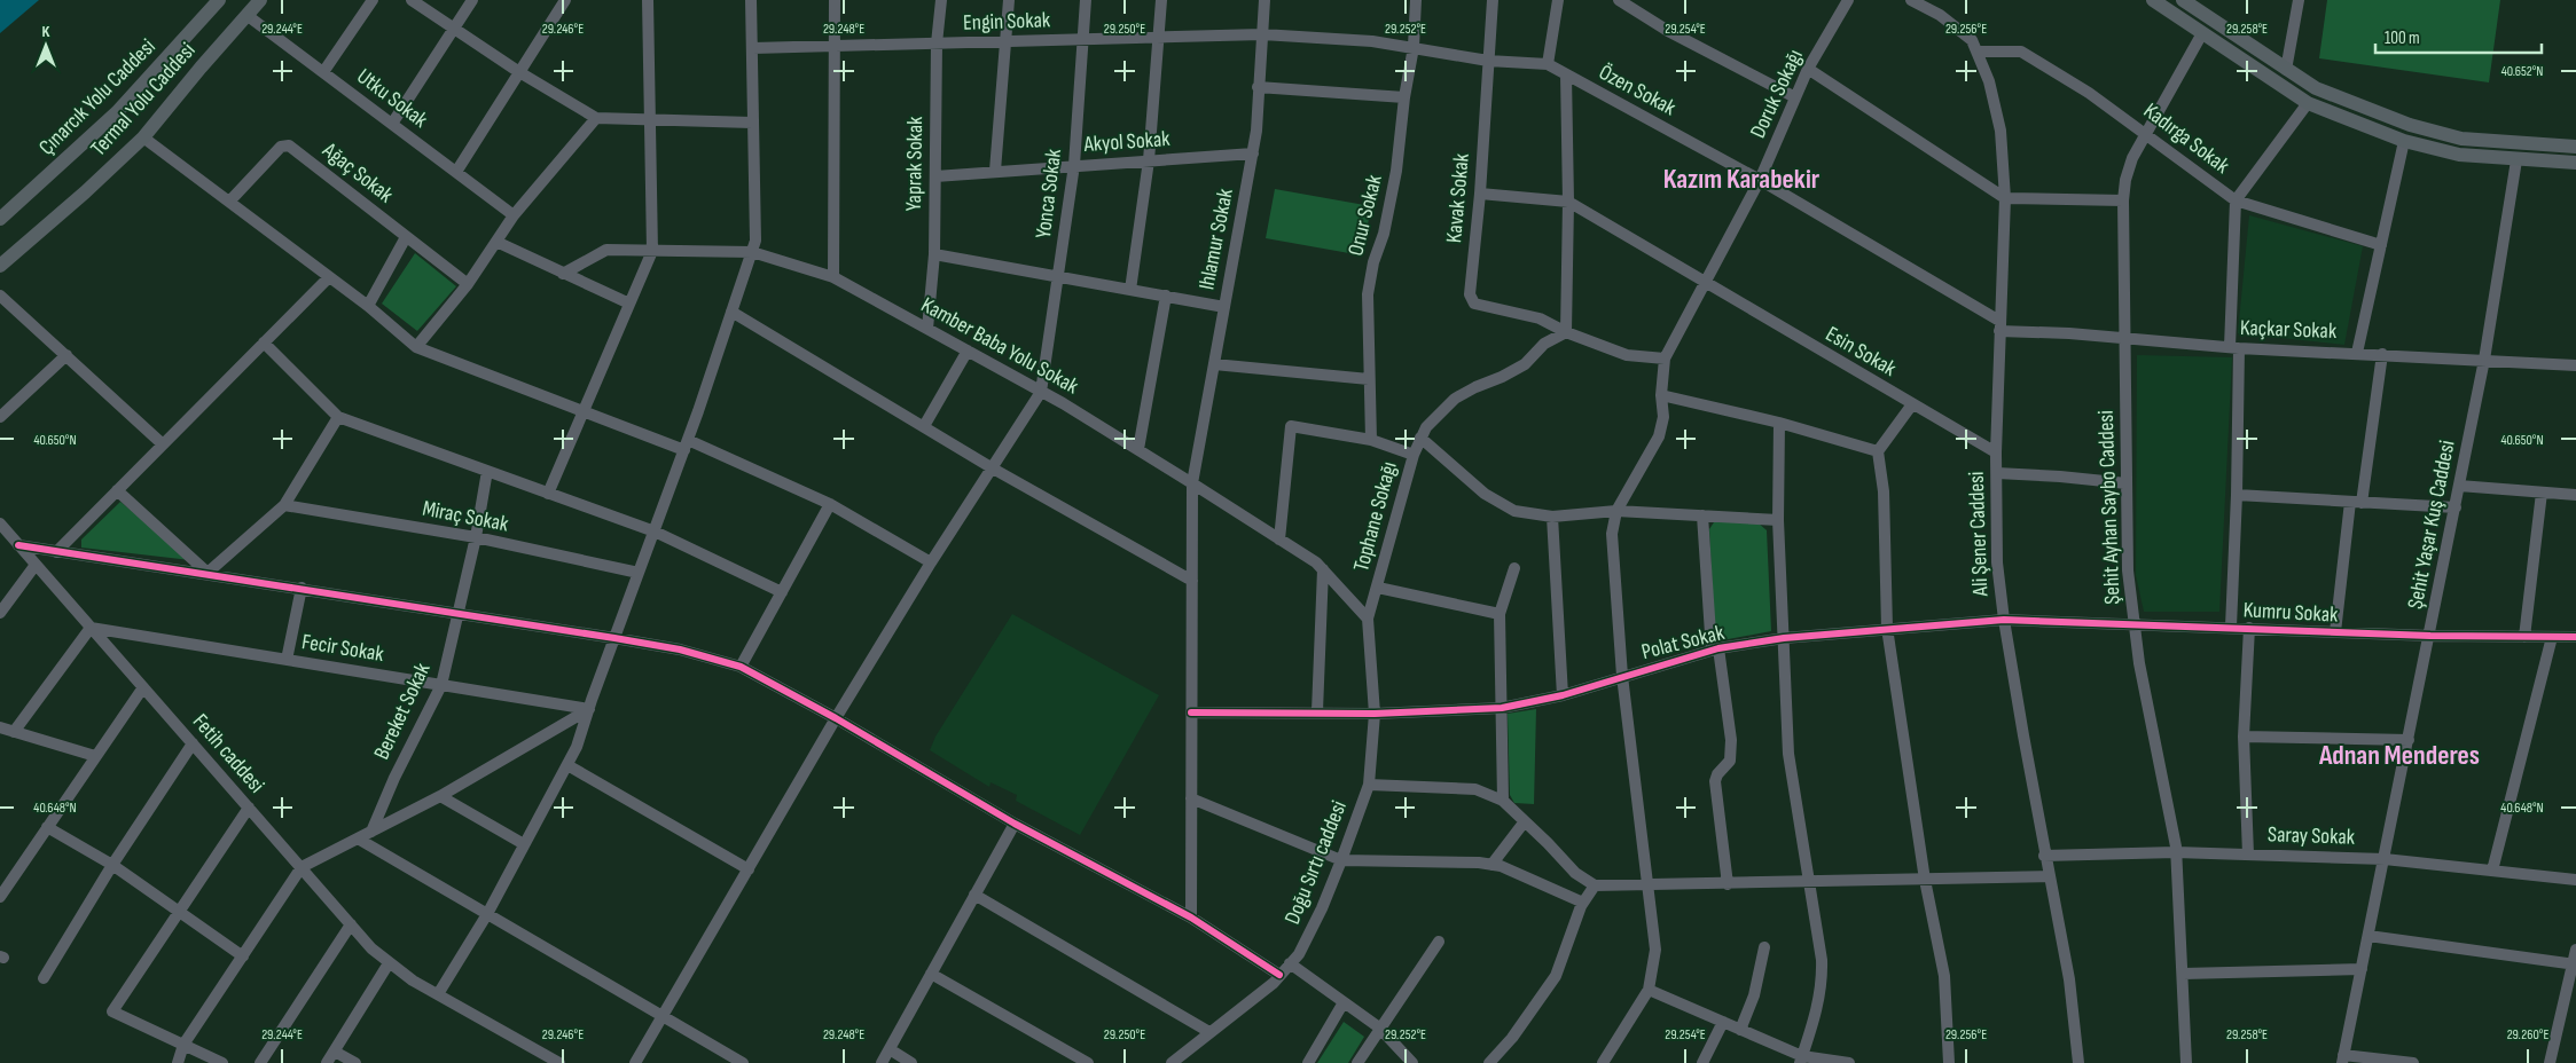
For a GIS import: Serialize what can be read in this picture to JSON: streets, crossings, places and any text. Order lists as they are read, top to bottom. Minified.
{"streets":{"main road":["Çınarcık Yolu Caddesi","Termal Yolu Caddesi"],"street":["Engin Sokak","Özen Sokak","Doruk Sokağı","Utku Sokak","Kadırga Sokak","Akyol Sokak","Yaprak Sokak","Ağaç Sokak","Yonca Sokak","Kavak Sokak","Onur Sokak","Ihlamur Sokak","Kaçkar Sokak","Kamber Baba Yolu Sokak","Esin Sokak","Şehit Ayhan Saybo Caddesi","Miraç Sokak","Tophane Sokağı","Şehit Yaşar Kuş Caddesi","Ali Şener Caddesi","Kumru Sokak","Polat Sokak","Fecir Sokak","Bereket Sokak","Fetih caddesi","Saray Sokak","Doğu Sırtı caddesi"]},"crossings":[["Engin Sokak","Özen Sokak"],["Engin Sokak","Yaprak Sokak"],["Engin Sokak","Yonca Sokak"],["Engin Sokak","Onur Sokak"],["Engin Sokak","Ihlamur Sokak"],["Özen Sokak","Doruk Sokağı"],["Özen Sokak","Kavak Sokak"],["Özen Sokak","Onur Sokak"],["Özen Sokak","Kaçkar Sokak"],["Özen Sokak","Ali Şener Caddesi"],["Doruk Sokağı","Esin Sokak"],["Utku Sokak","Termal Yolu Caddesi"],["Kadırga Sokak","Şehit Ayhan Saybo Caddesi"],["Kadırga Sokak","Ali Şener Caddesi"],["Akyol Sokak","Yaprak Sokak"],["Akyol Sokak","Yonca Sokak"],["Akyol Sokak","Ihlamur Sokak"],["Yaprak Sokak","Kamber Baba Yolu Sokak"],["Yonca Sokak","Kamber Baba Yolu Sokak"],["Kavak Sokak","Tophane Sokağı"],["Ihlamur Sokak","Kamber Baba Yolu Sokak"],["Ihlamur Sokak","Polat Sokak"],["Kaçkar Sokak","Şehit Ayhan Saybo Caddesi"],["Kaçkar Sokak","Şehit Yaşar Kuş Caddesi"],["Kaçkar Sokak","Ali Şener Caddesi"],["Kamber Baba Yolu Sokak","Tophane Sokağı"],["Kamber Baba Yolu Sokak","Doğu Sırtı caddesi"],["Esin Sokak","Ali Şener Caddesi"],["Şehit Ayhan Saybo Caddesi","Kumru Sokak"],["Şehit Ayhan Saybo Caddesi","Saray Sokak"],["Miraç Sokak","Bereket Sokak"],["Tophane Sokağı","Doğu Sırtı caddesi"],["Şehit Yaşar Kuş Caddesi","Kumru Sokak"],["Şehit Yaşar Kuş Caddesi","Saray Sokak"],["Ali Şener Caddesi","Kumru Sokak"],["Ali Şener Caddesi","Polat Sokak"],["Ali Şener Caddesi","Saray Sokak"],["Kumru Sokak","Polat Sokak"],["Polat Sokak","Doğu Sırtı caddesi"],["Fecir Sokak","Bereket Sokak"],["Fecir Sokak","Fetih caddesi"]],"districts":["Kazım Karabekir","Adnan Menderes"],"scale_bar":"100 m","north":"top","coordinates":["29.244°E","29.246°E","29.248°E","29.250°E","29.252°E","29.254°E","29.256°E","29.258°E","40.652°N","40.650°N","40.648°N","29.260°E"]}
